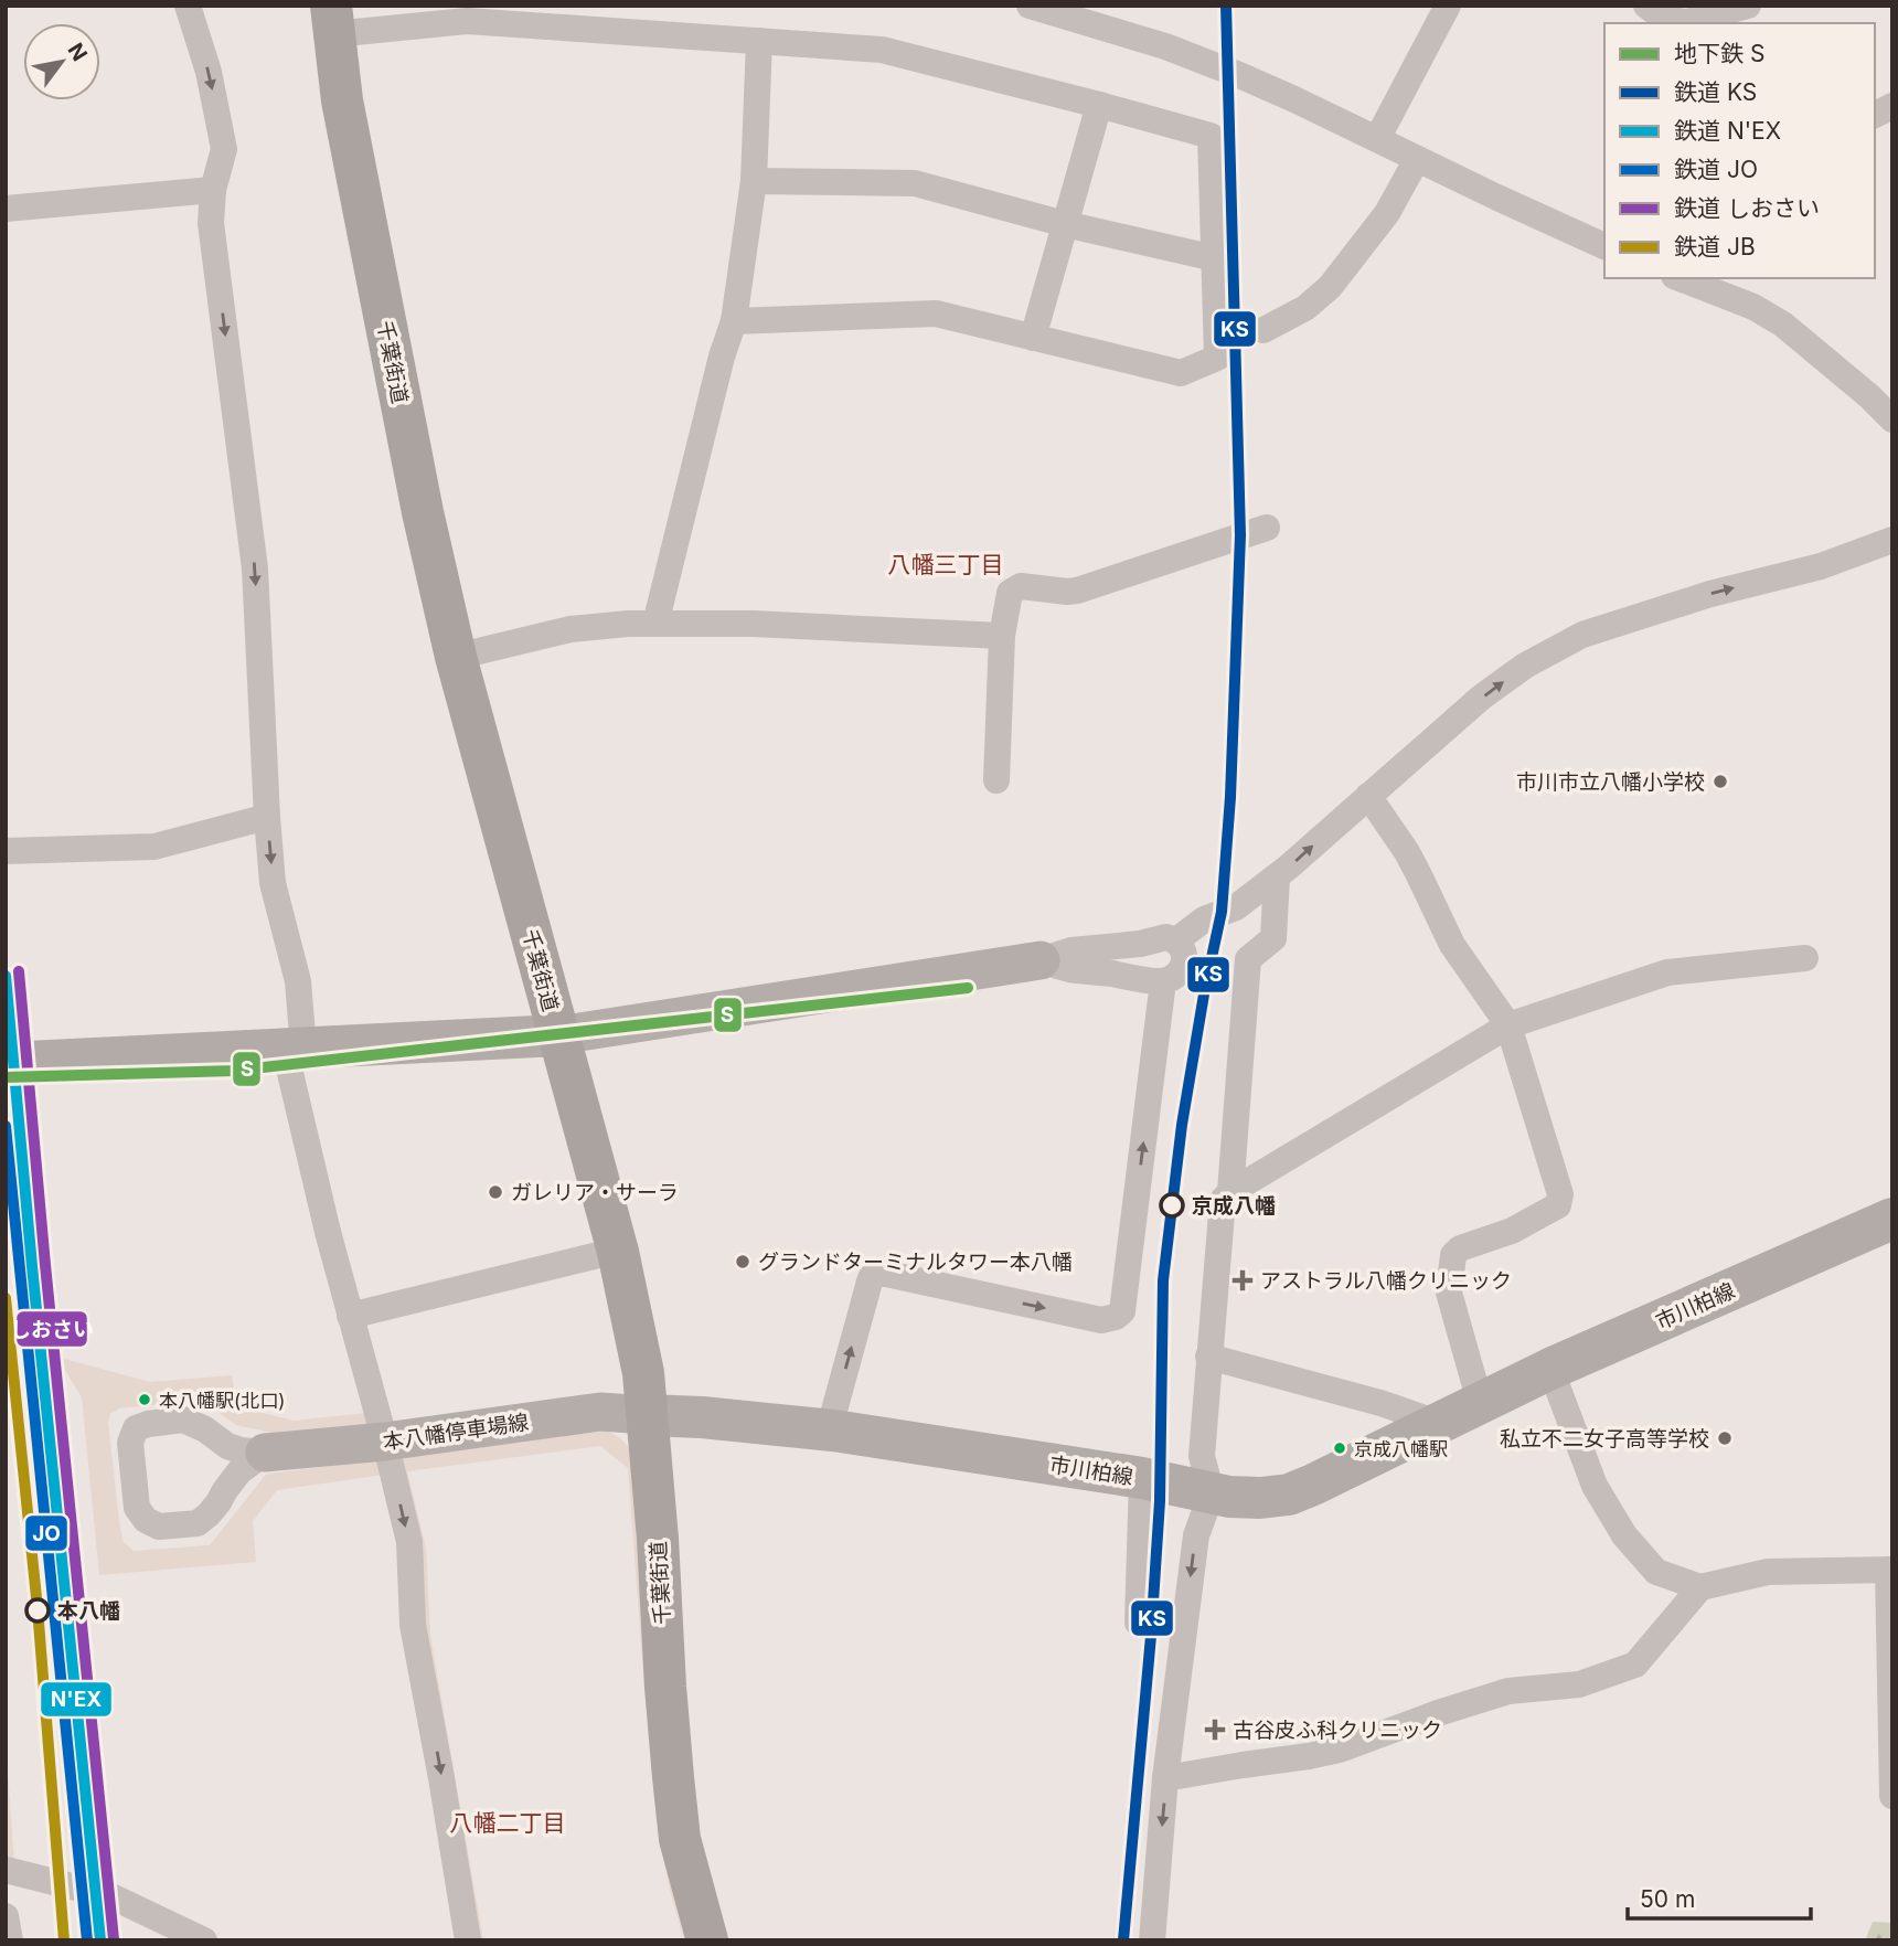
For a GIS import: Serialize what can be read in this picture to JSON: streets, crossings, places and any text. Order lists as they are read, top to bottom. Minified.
{"streets":{"highway":["千葉街道"],"main road":["市川柏線"],"street":["本八幡停車場線"]},"crossings":[["千葉街道","市川柏線"],["千葉街道","本八幡停車場線"],["市川柏線","本八幡停車場線"]],"districts":["八幡三丁目","八幡二丁目"],"places":{"other":["市川市立八幡小学校","ガレリア・サーラ","京成八幡","グランドターミナルタワー本八幡","本八幡駅(北口)","私立不二女子高等学校","京成八幡駅","本八幡"],"health":["アストラル八幡クリニック","古谷皮ふ科クリニック"]},"lines":["rail line KS","rail line しおさい","rail line N'EX","metro line S","rail line JO","rail line JB"],"legend":["地下鉄 S","鉄道 KS","鉄道 N'EX","鉄道 JO","鉄道 しおさい","鉄道 JB"],"scale_bar":"50 m","north":"top right"}
